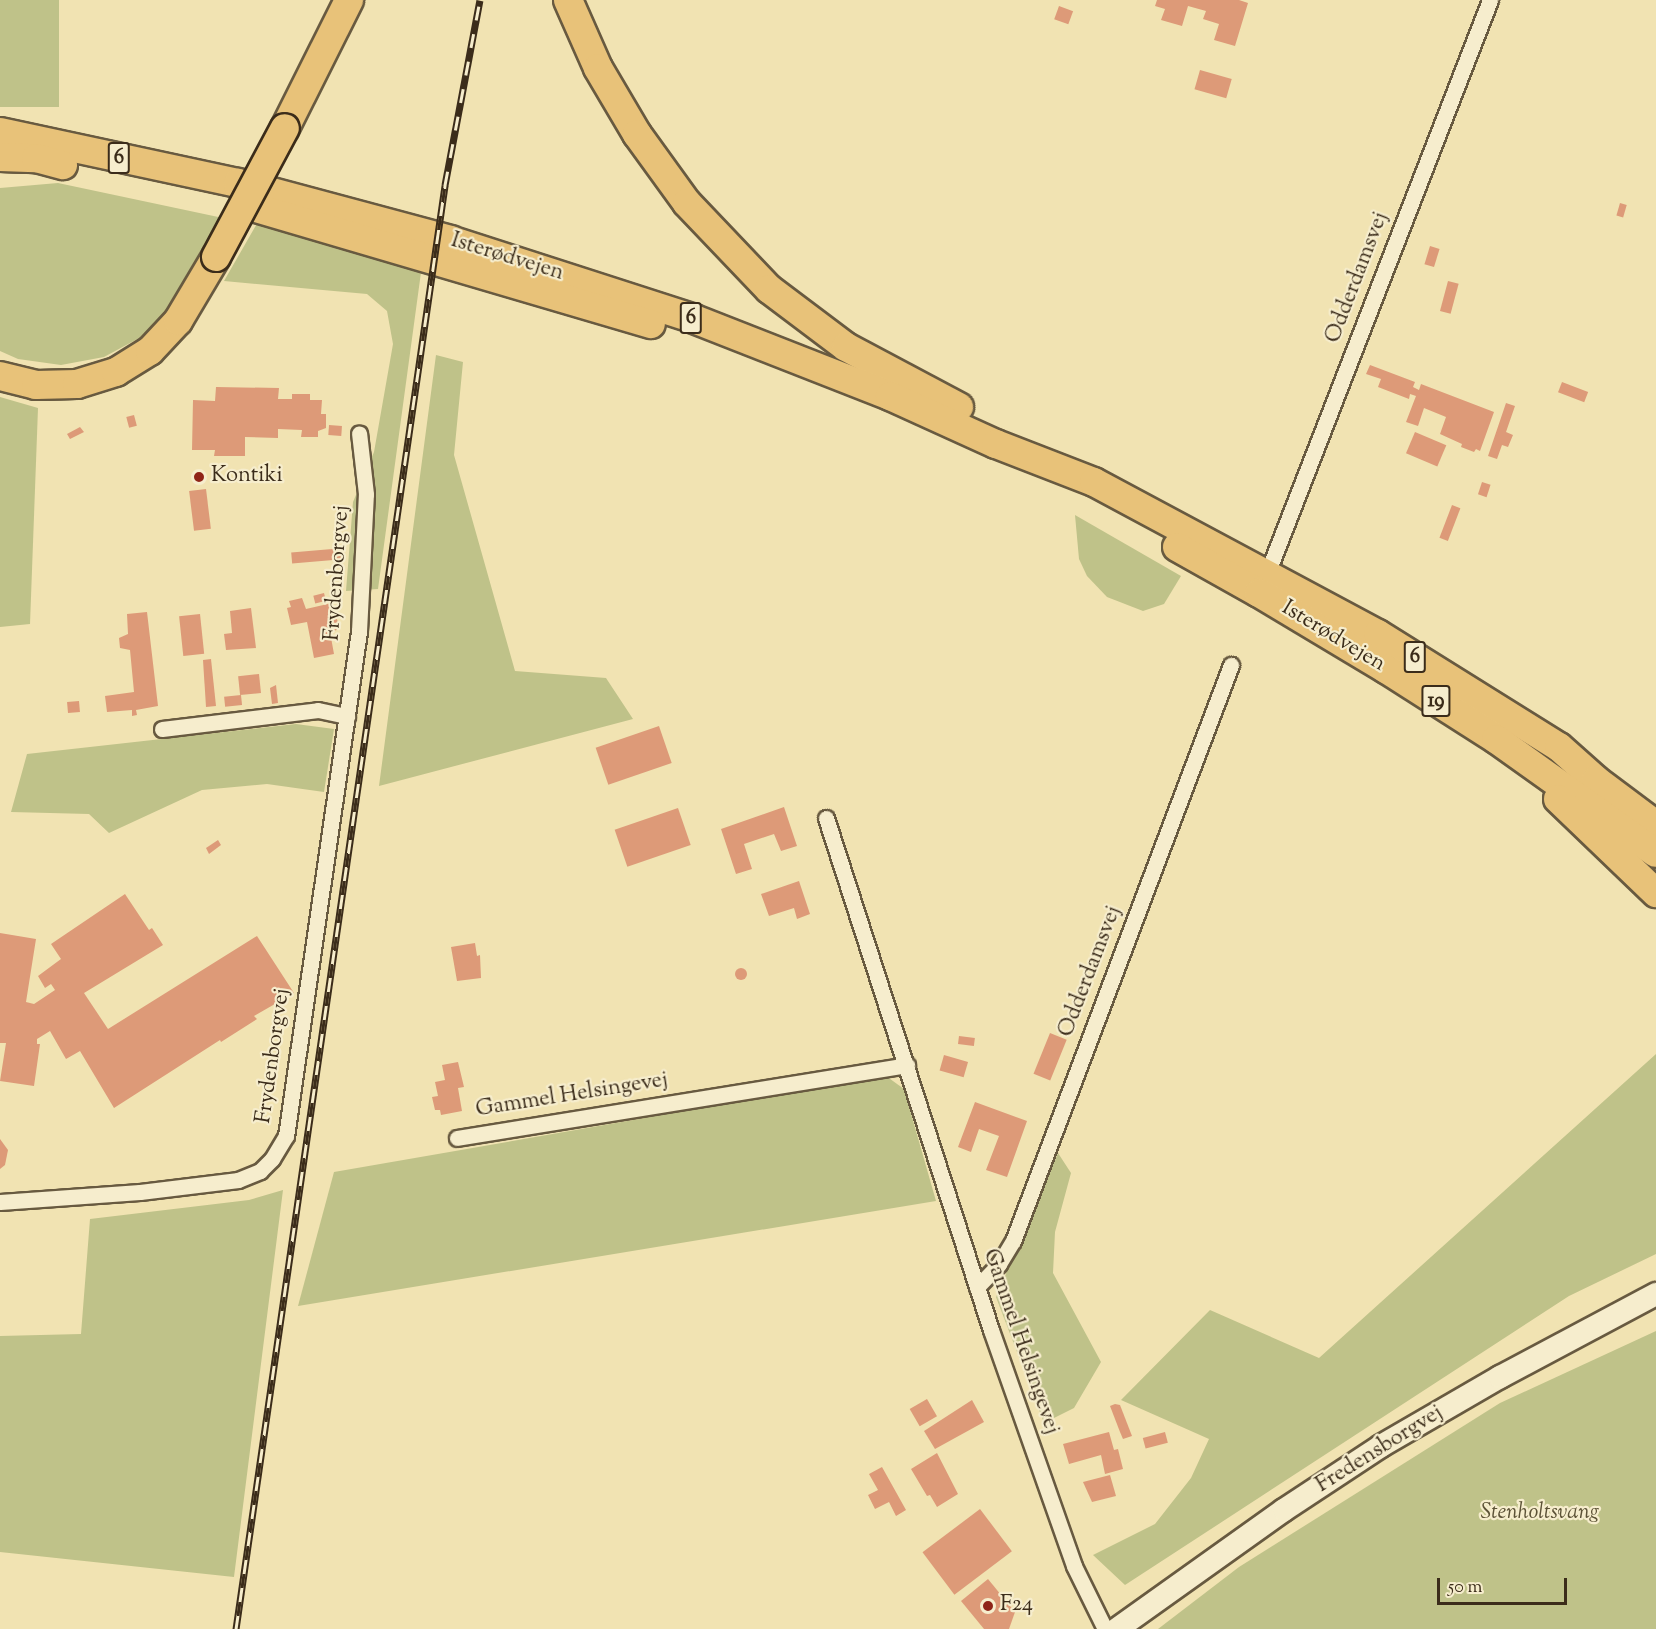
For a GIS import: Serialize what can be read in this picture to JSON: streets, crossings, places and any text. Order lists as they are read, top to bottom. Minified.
{"streets":{"highway":["6","Isterødvejen","19"],"street":["Odderdamsvej","Frydenborgvej","Gammel Helsingevej","Fredensborgvej"]},"crossings":[["6","Isterødvejen"],["Isterødvejen","Odderdamsvej"],["Odderdamsvej","Gammel Helsingevej"]],"parks":["Stenholtsvang"],"places":["Kontiki","F24"],"scale_bar":"50 m"}
